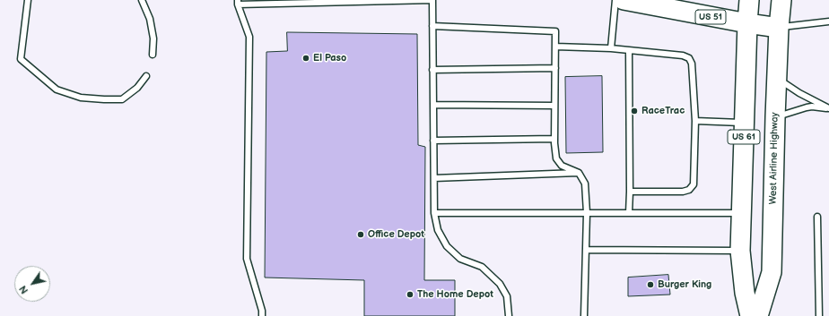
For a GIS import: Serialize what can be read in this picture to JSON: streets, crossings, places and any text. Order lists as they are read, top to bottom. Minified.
{"streets":{"highway":["US 51","US 61","West Airline Highway"]},"crossings":[["US 51","US 61"],["US 51","West Airline Highway"]],"places":["El Paso","RaceTrac","Office Depot","Burger King","The Home Depot"],"north":"bottom left"}
